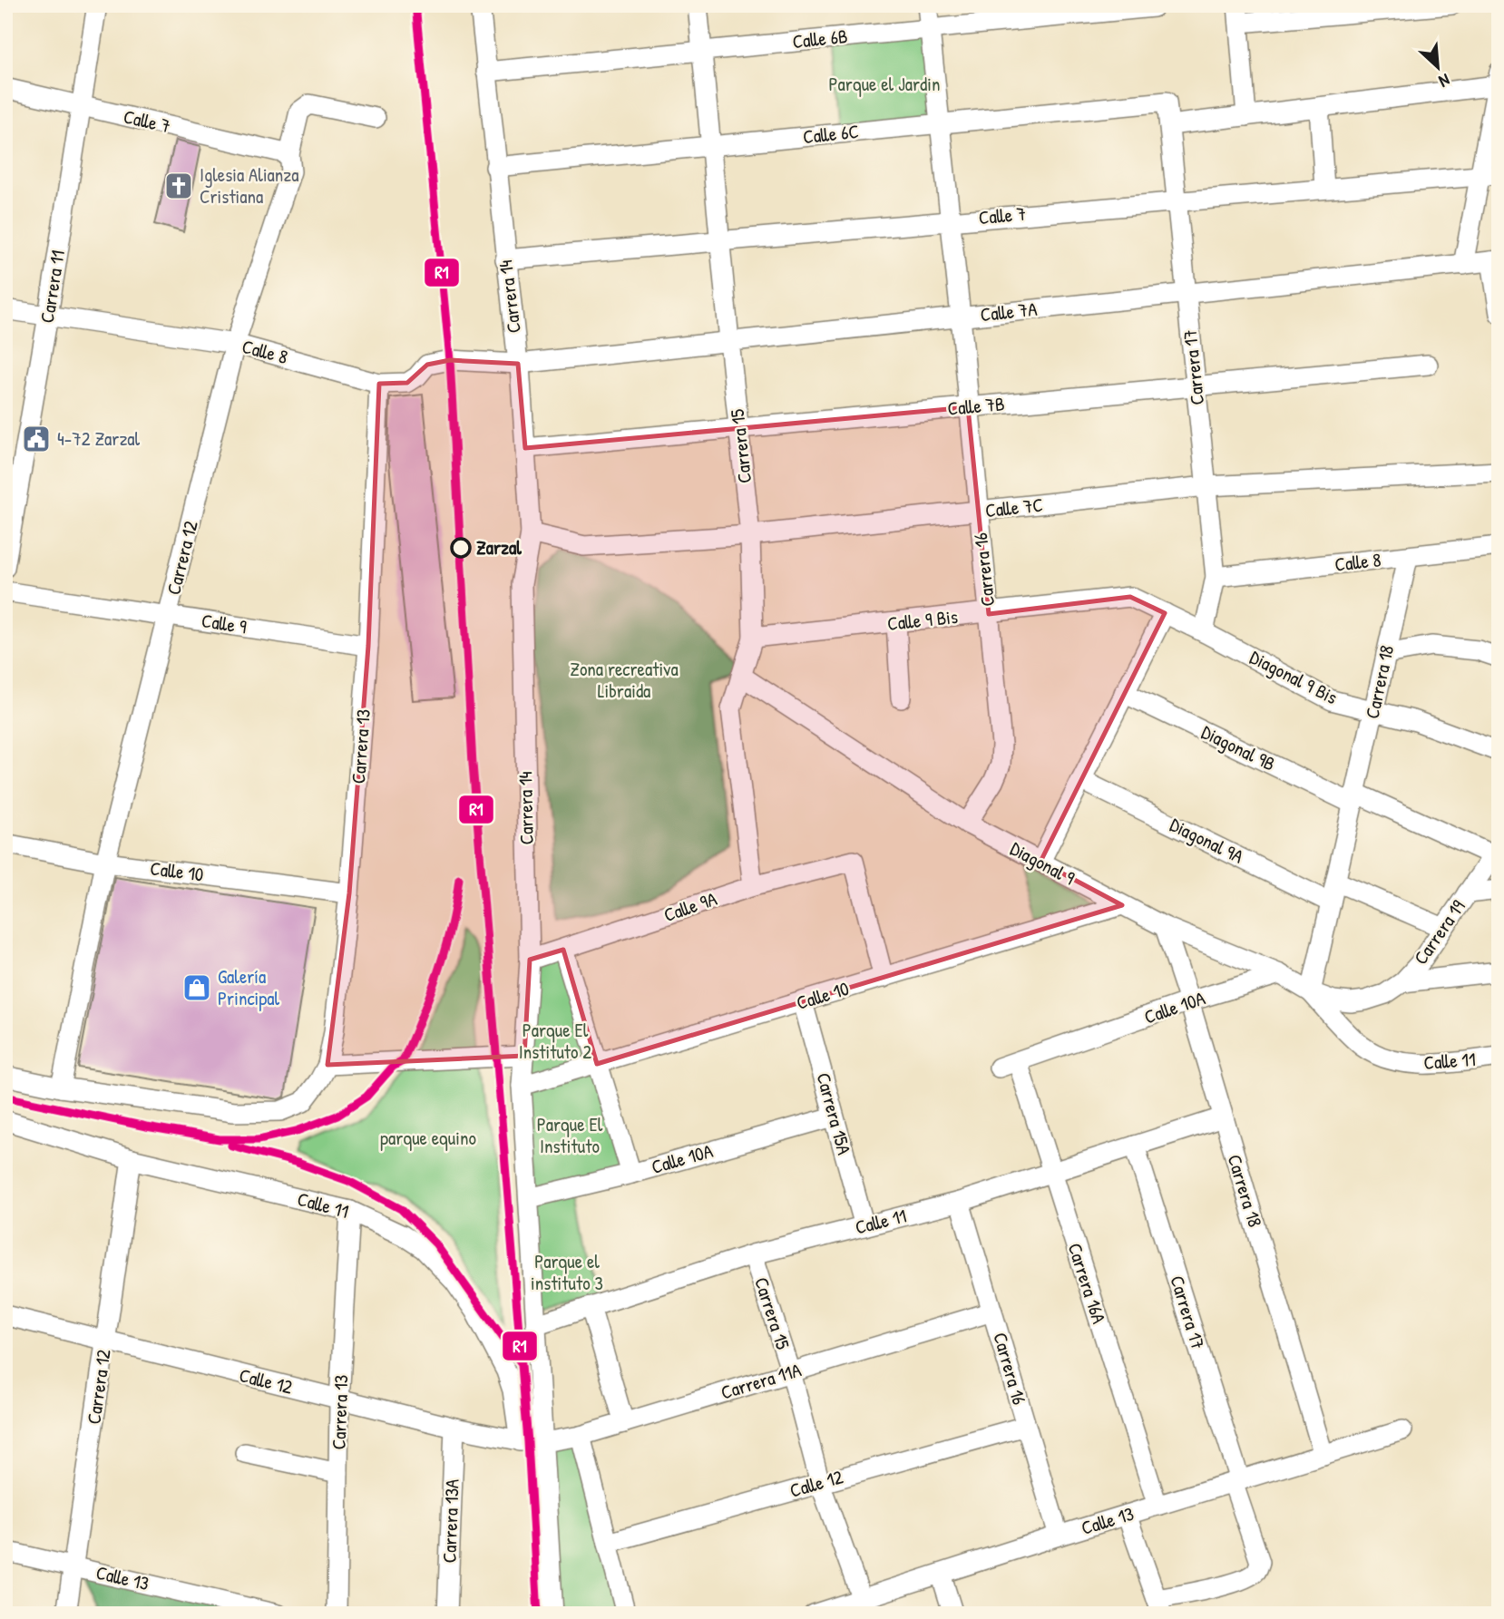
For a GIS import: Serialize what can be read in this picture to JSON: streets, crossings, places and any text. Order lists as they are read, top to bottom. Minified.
{"streets":{"street":["Calle 6B","Calle 7","Calle 6C","Carrera 11","Carrera 14","Calle 7A","Calle 8","Carrera 17","Calle 7B","Carrera 15","Calle 7C","Carrera 12","Carrera 16","Calle 9 Bis","Calle 9","Diagonal 9 Bis","Carrera 18","Carrera 13","Diagonal 9B","Diagonal 9A","Diagonal 9","Calle 10","Calle 9A","Carrera 19","Calle 10A","Calle 11","Carrera 15A","Carrera 16A","Calle 12","Carrera 11A","Carrera 13A","Calle 13"]},"crossings":[["Calle 6B","Carrera 14"],["Calle 6B","Carrera 15"],["Calle 6B","Carrera 16"],["Calle 7","Carrera 11"],["Calle 7","Carrera 14"],["Calle 7","Carrera 17"],["Calle 7","Carrera 15"],["Calle 7","Carrera 12"],["Calle 7","Carrera 16"],["Calle 6C","Carrera 14"],["Calle 6C","Carrera 17"],["Calle 6C","Carrera 15"],["Calle 6C","Carrera 16"],["Carrera 11","Calle 8"],["Carrera 14","Calle 7A"],["Carrera 14","Calle 8"],["Carrera 14","Calle 7B"],["Carrera 14","Calle 7C"],["Carrera 14","Calle 10"],["Carrera 14","Calle 9A"],["Carrera 14","Calle 10A"],["Carrera 14","Calle 11"],["Carrera 14","Calle 12"],["Carrera 14","Carrera 11A"],["Calle 7A","Calle 8"],["Calle 7A","Carrera 17"],["Calle 7A","Carrera 15"],["Calle 7A","Carrera 16"],["Calle 8","Carrera 17"],["Calle 8","Carrera 12"],["Calle 8","Carrera 18"],["Calle 8","Carrera 13"],["Carrera 17","Calle 7B"],["Carrera 17","Calle 7C"],["Carrera 17","Diagonal 9 Bis"],["Carrera 17","Calle 11"],["Carrera 17","Calle 13"],["Calle 7B","Carrera 15"],["Calle 7B","Carrera 16"],["Carrera 15","Calle 7C"],["Carrera 15","Calle 9 Bis"],["Carrera 15","Diagonal 9"],["Carrera 15","Calle 9A"],["Carrera 15","Calle 11"],["Carrera 15","Calle 12"],["Carrera 15","Carrera 11A"],["Carrera 15","Calle 13"],["Calle 7C","Carrera 16"],["Carrera 12","Calle 9"],["Carrera 12","Carrera 13"],["Carrera 12","Calle 10"],["Carrera 12","Calle 11"],["Carrera 12","Calle 12"],["Carrera 12","Calle 13"],["Carrera 16","Calle 9 Bis"],["Carrera 16","Diagonal 9"],["Carrera 16","Calle 11"],["Carrera 16","Calle 12"],["Carrera 16","Carrera 11A"],["Carrera 16","Calle 13"],["Calle 9 Bis","Diagonal 9 Bis"],["Calle 9","Carrera 13"],["Diagonal 9 Bis","Carrera 18"],["Carrera 18","Diagonal 9B"],["Carrera 18","Diagonal 9A"],["Carrera 18","Diagonal 9"],["Carrera 18","Calle 10A"],["Carrera 18","Calle 11"],["Carrera 18","Calle 13"],["Carrera 13","Calle 10"],["Carrera 13","Calle 11"],["Carrera 13","Calle 12"],["Diagonal 9B","Carrera 19"],["Diagonal 9","Calle 10"],["Diagonal 9","Carrera 19"],["Diagonal 9","Calle 10A"],["Diagonal 9","Calle 11"],["Calle 10","Calle 9A"],["Calle 10","Carrera 15A"],["Calle 10A","Carrera 15A"],["Calle 10A","Carrera 16A"],["Calle 11","Carrera 15A"],["Calle 11","Carrera 16A"],["Calle 11","Calle 12"],["Calle 11","Carrera 11A"],["Carrera 16A","Calle 13"],["Calle 12","Carrera 11A"],["Calle 12","Carrera 13A"]],"parks":["Parque el Jardin","Zona recreativa Libraida","Parque El Instituto 2","Parque El Instituto","parque equino","Parque el instituto 3"],"places":{"church":["Iglesia Alianza Cristiana"],"public building":["4-72 Zarzal"],"other":["Zarzal"],"shop":["Galería Principal"]},"lines":["transit line R1"],"north":"bottom right"}
